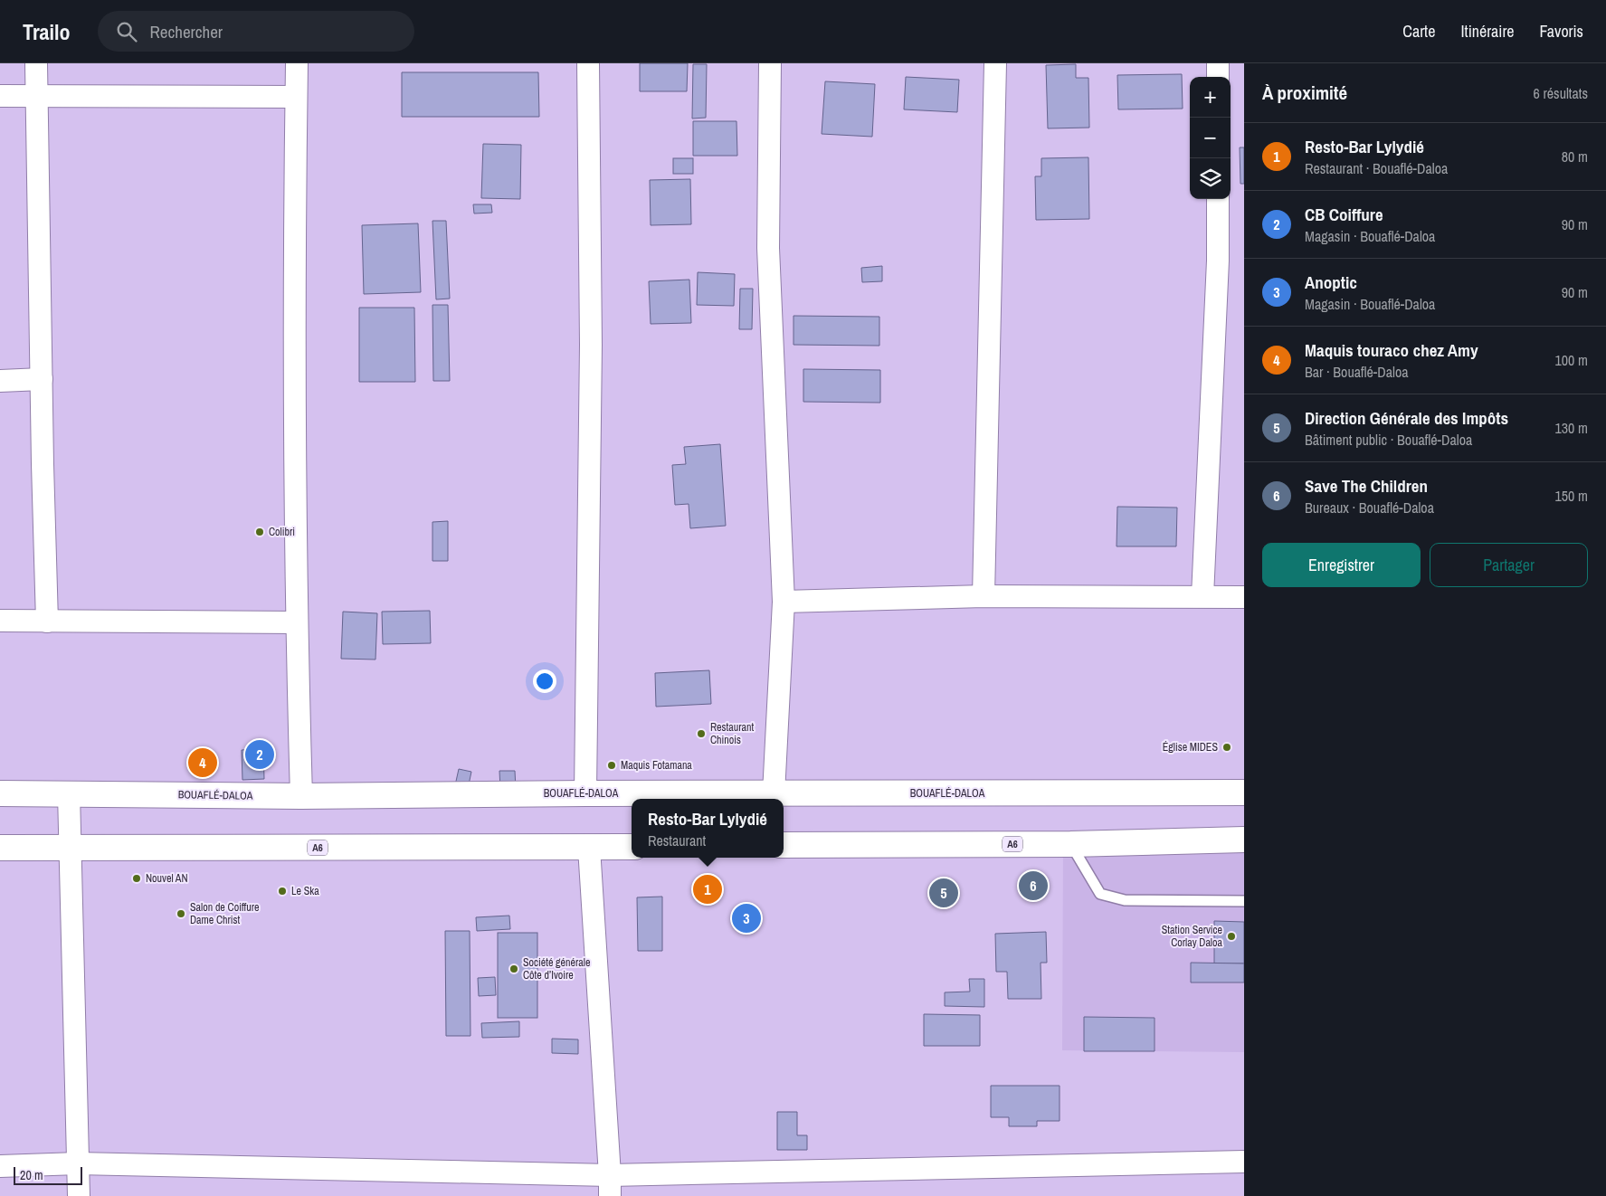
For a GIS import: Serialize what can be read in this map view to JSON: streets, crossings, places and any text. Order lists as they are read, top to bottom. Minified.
{"streets":{"highway":["BOUAFLÉ-DALOA","A6"]},"places":["Colibri","Restaurant Chinois","Église MIDES","Maquis Fotamana","Nouvel AN","Le Ska","Salon de Coiffure Dame Christ","Station Service Corlay Daloa","Société générale Côte d’Ivoire"],"scale_bar":"20 m","page":{"header":"Trailo","search":"Rechercher","nav":["Carte","Itinéraire","Favoris"],"heading":["À proximité","6 résultats"],"map_buttons":["+","−"],"list":[{"mark":"1","name":"Resto-Bar Lylydié","note":"Restaurant · Bouaflé-Daloa","value":"80 m"},{"mark":"2","name":"CB Coiffure","note":"Magasin · Bouaflé-Daloa","value":"90 m"},{"mark":"3","name":"Anoptic","note":"Magasin · Bouaflé-Daloa","value":"90 m"},{"mark":"4","name":"Maquis touraco chez Amy","note":"Bar · Bouaflé-Daloa","value":"100 m"},{"mark":"5","name":"Direction Générale des Impôts","note":"Bâtiment public · Bouaflé-Daloa","value":"130 m"},{"mark":"6","name":"Save The Children","note":"Bureaux · Bouaflé-Daloa","value":"150 m"}],"buttons":["Enregistrer","Partager"],"pins":["2","4","6","1","5","3"],"popup":["Resto-Bar Lylydié","Restaurant"],"scale":"20 m"}}
